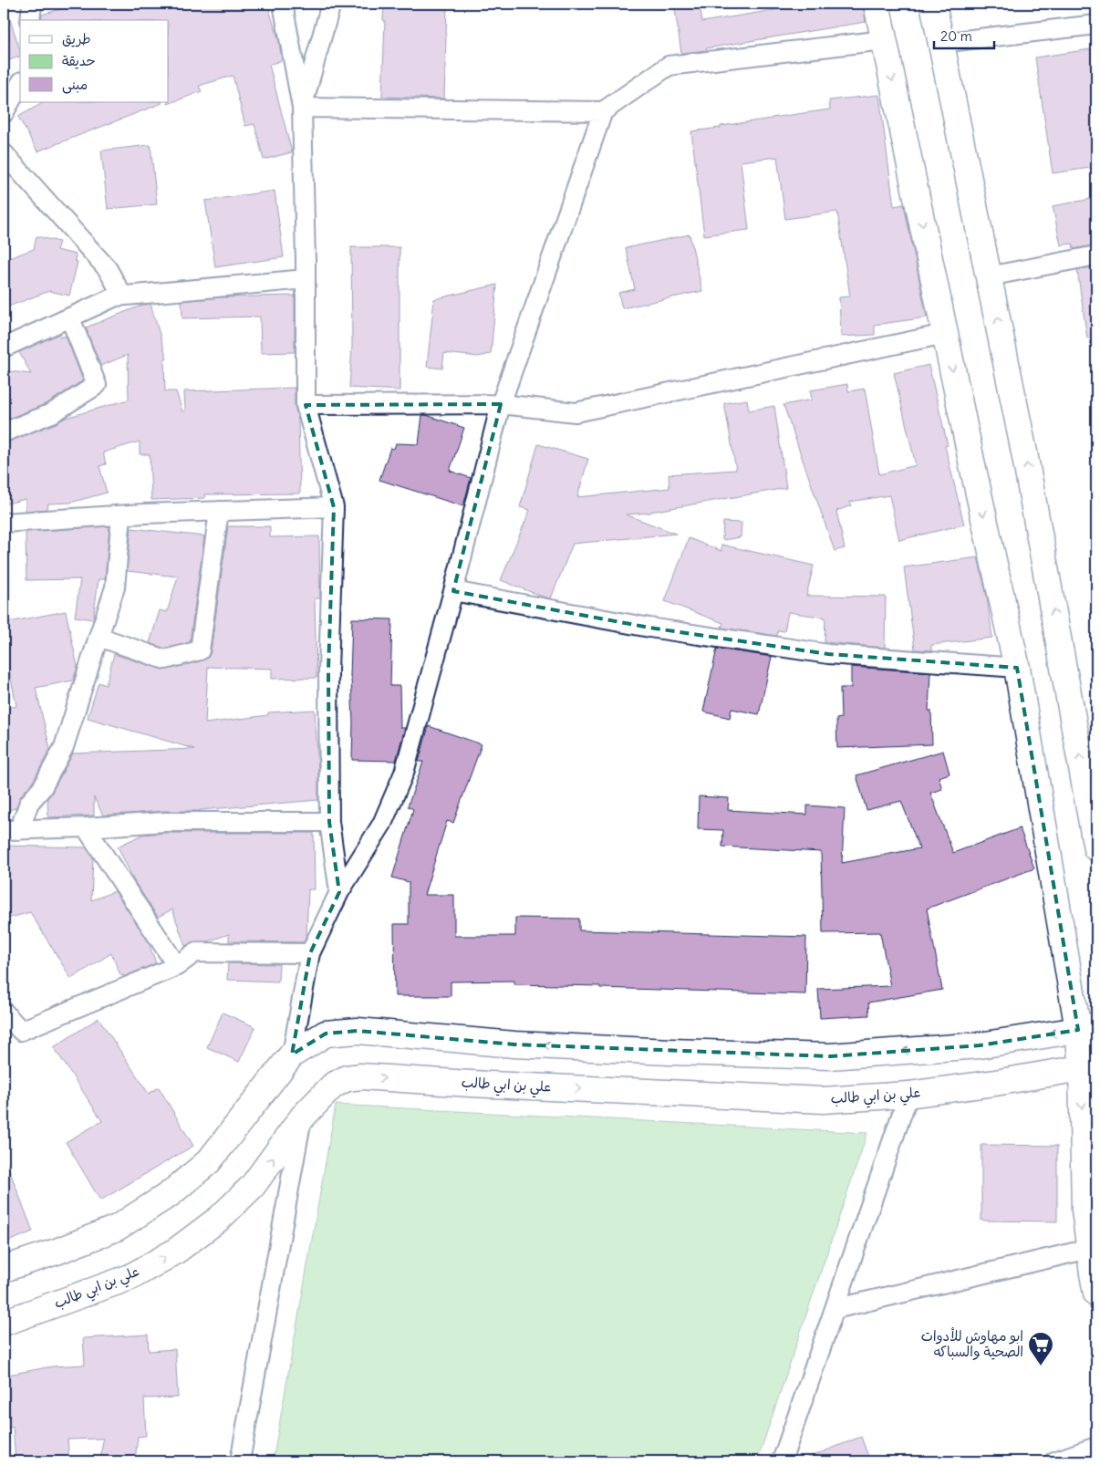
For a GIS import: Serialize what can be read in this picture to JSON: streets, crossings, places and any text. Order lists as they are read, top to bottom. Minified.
{"streets":{"main road":["علي بن ابي طالب"]},"places":{"supermarket":["ابو مهاوش للأدوات الصحية والسباكه"]},"legend":["طريق","حديقة","مبنى"],"scale_bar":"20 m"}
